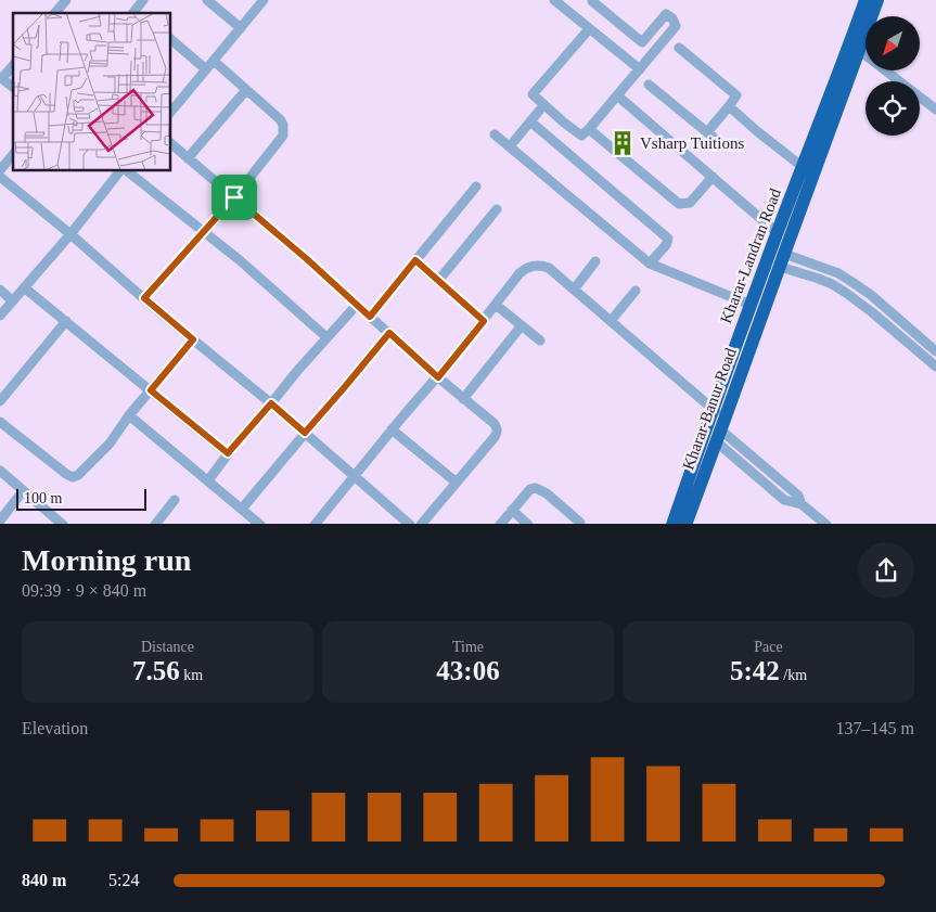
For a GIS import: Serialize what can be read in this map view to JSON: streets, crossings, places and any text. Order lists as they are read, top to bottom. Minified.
{"streets":{"highway":["Kharar-Landran Road","Kharar-Banur Road"]},"places":{"building":["Vsharp Tuitions"]},"scale_bar":"100 m","north":"bottom left","page":{"scale":"100 m","heading":["Morning run","09:39 · 9 × 840 m"],"stats":[["Distance","7.56 km"],["Time","43:06"],["Pace","5:42 /km"]],"chart":["Elevation","137–145 m"],"list":[{"name":"840 m","note":"5:24"}]}}
